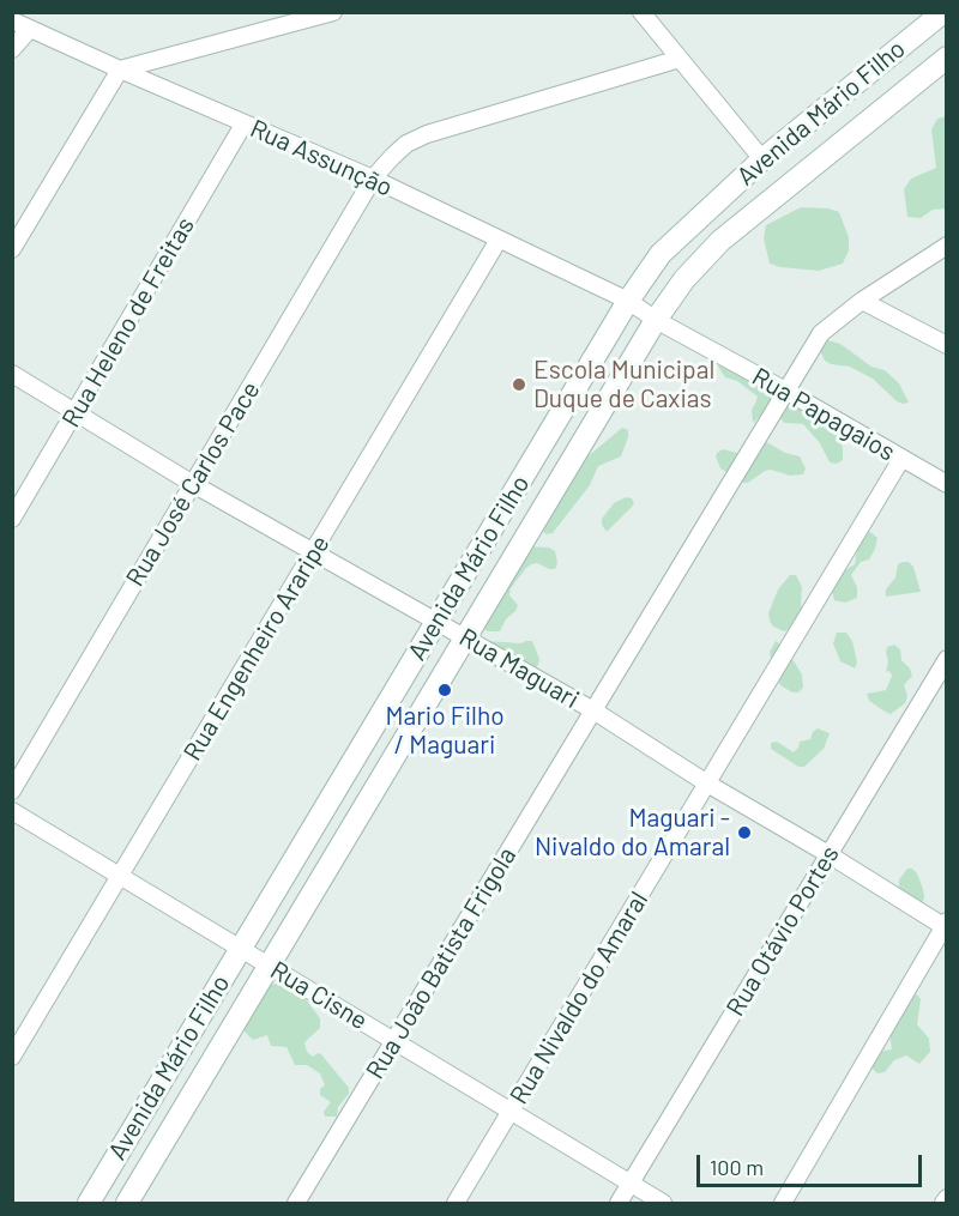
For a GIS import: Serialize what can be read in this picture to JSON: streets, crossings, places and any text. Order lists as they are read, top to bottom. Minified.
{"streets":{"main road":["Avenida Mário Filho"],"street":["Rua Assunção","Rua Heleno de Freitas","Rua Papagaios","Rua José Carlos Pace","Rua Engenheiro Araripe","Rua Maguari","Rua Otávio Portes","Rua João Batista Frigola","Rua Cisne","Rua Nivaldo do Amaral"]},"crossings":[["Avenida Mário Filho","Rua Assunção"],["Avenida Mário Filho","Rua Papagaios"],["Avenida Mário Filho","Rua Maguari"],["Avenida Mário Filho","Rua Cisne"],["Rua Assunção","Rua Heleno de Freitas"],["Rua Assunção","Rua Papagaios"],["Rua Assunção","Rua José Carlos Pace"],["Rua Assunção","Rua Engenheiro Araripe"],["Rua Heleno de Freitas","Rua Maguari"],["Rua Papagaios","Rua João Batista Frigola"],["Rua Papagaios","Rua Nivaldo do Amaral"],["Rua José Carlos Pace","Rua Maguari"],["Rua Engenheiro Araripe","Rua Maguari"],["Rua Engenheiro Araripe","Rua Cisne"],["Rua Maguari","Rua Otávio Portes"],["Rua Maguari","Rua João Batista Frigola"],["Rua Maguari","Rua Nivaldo do Amaral"],["Rua Otávio Portes","Rua Cisne"],["Rua João Batista Frigola","Rua Cisne"],["Rua Cisne","Rua Nivaldo do Amaral"]],"places":["Escola Municipal Duque de Caxias","Mario Filho / Maguari","Maguari - Nivaldo do Amaral"],"scale_bar":"100 m"}
